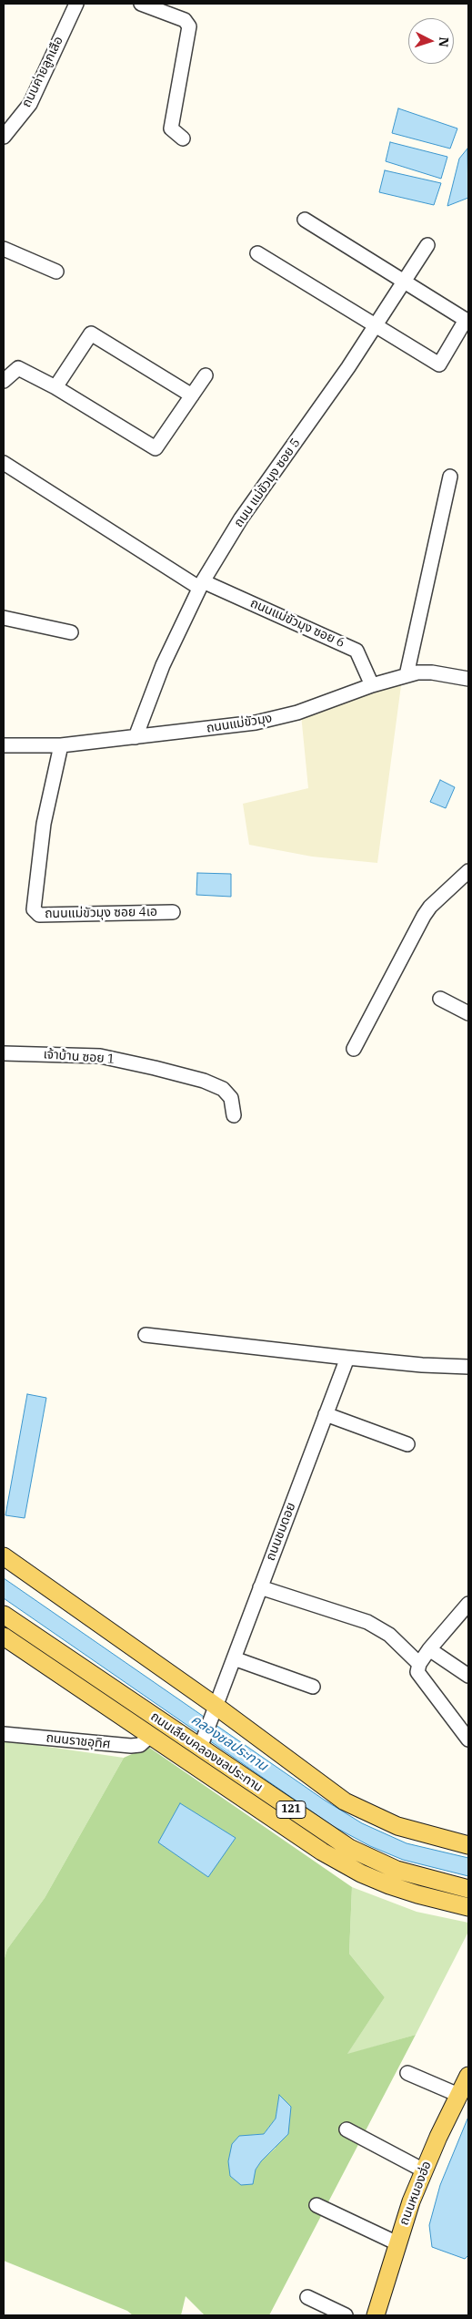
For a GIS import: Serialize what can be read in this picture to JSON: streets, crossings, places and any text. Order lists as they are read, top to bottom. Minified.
{"streets":{"main road":["ถนนเลียบคลองชลประทาน","121","ถนนหนองฮ่อ"],"street":["ถนนค่ายลูกเสือ","ถนน แม่ขัวมุง ซอย 5","ถนนแม่ขัวมุง ซอย 6","ถนนแม่ขัวมุง","ถนนแม่ขัวมุง ซอย 4เอ","เจ้าบ้าน ซอย 1","ถนนชมดอย","ถนนราชอุทิศ"]},"crossings":[["ถนน แม่ขัวมุง ซอย 5","ถนนแม่ขัวมุง ซอย 6"],["ถนน แม่ขัวมุง ซอย 5","ถนนแม่ขัวมุง"],["ถนนแม่ขัวมุง ซอย 6","ถนนแม่ขัวมุง"],["ถนนแม่ขัวมุง","ถนนแม่ขัวมุง ซอย 4เอ"],["ถนนชมดอย","ถนนเลียบคลองชลประทาน"],["ถนนราชอุทิศ","ถนนเลียบคลองชลประทาน"]],"water":["คลองชลประทาน"],"north":"right"}
